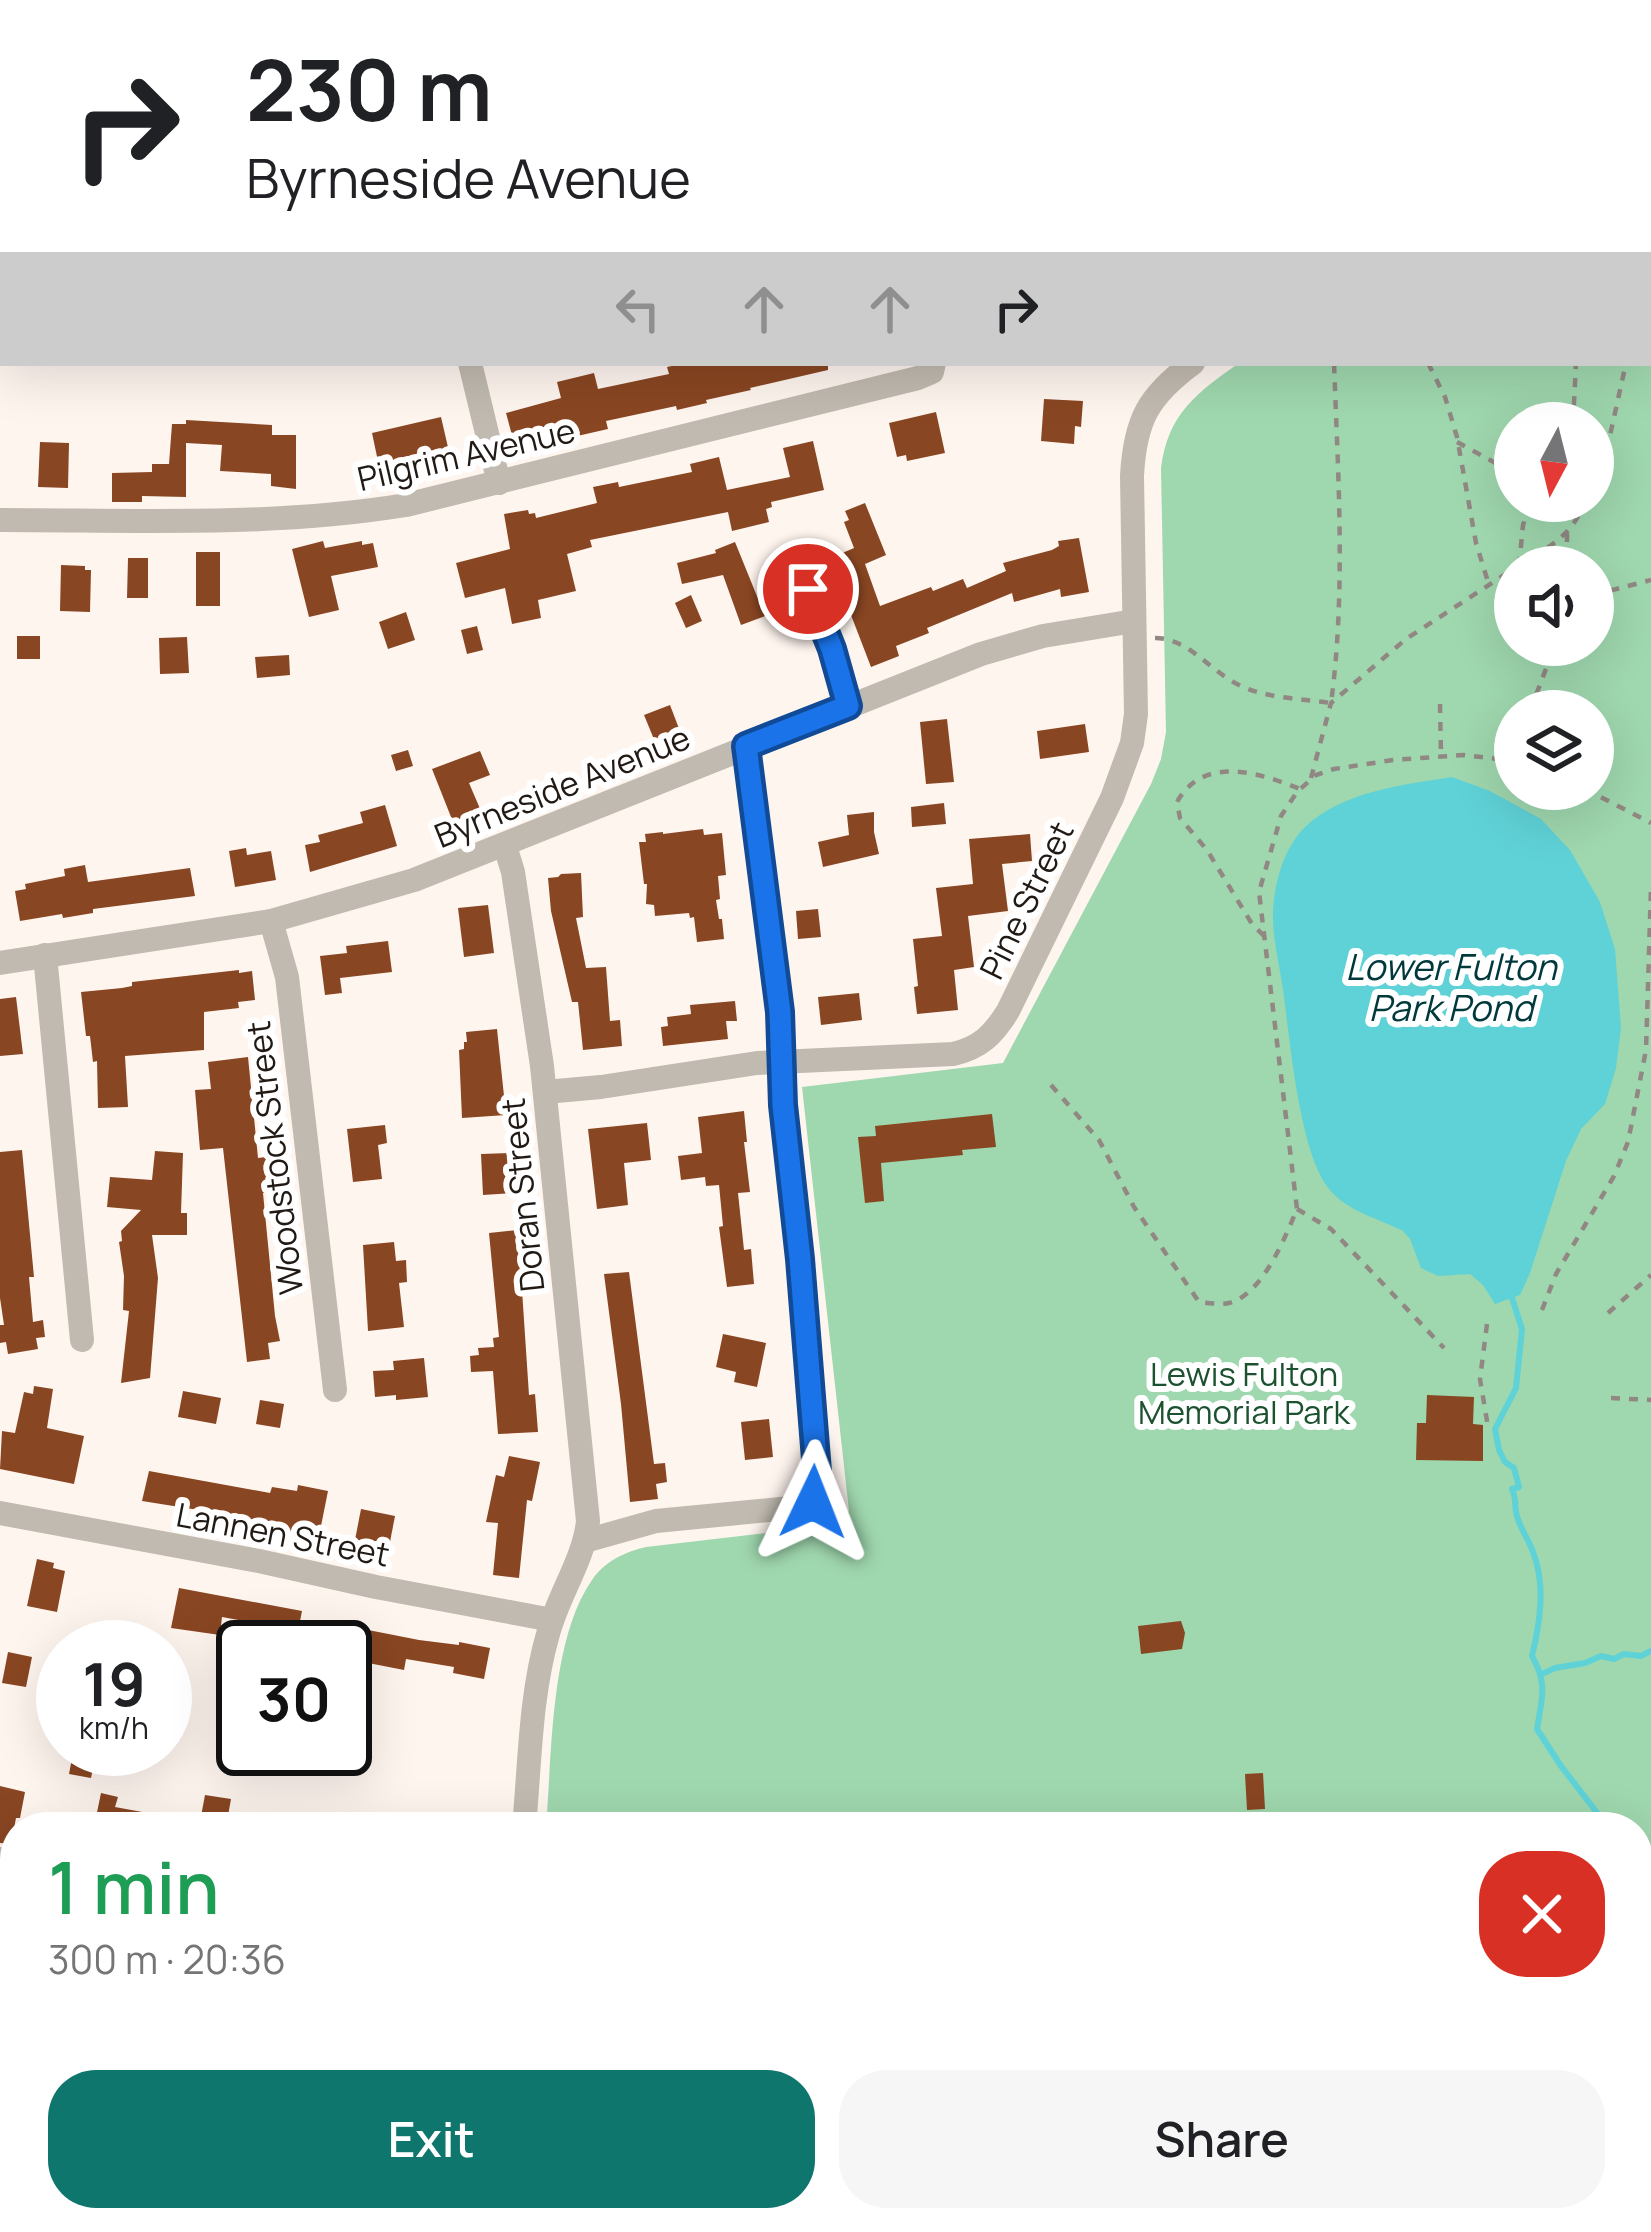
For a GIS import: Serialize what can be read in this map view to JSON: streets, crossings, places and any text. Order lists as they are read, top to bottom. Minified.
{"streets":{"street":["Pilgrim Avenue","Byrneside Avenue","Pine Street","Woodstock Street","Doran Street","Lannen Street"]},"crossings":[["Byrneside Avenue","Pine Street"],["Byrneside Avenue","Woodstock Street"],["Byrneside Avenue","Doran Street"],["Pine Street","Doran Street"]],"water":["Lower Fulton Park Pond"],"parks":["Lewis Fulton Memorial Park"],"north":"bottom","page":{"turn":["230 m","Byrneside Avenue"],"speed":"19 km/h","limit":"30","heading":["1 min","300 m · 20:36"],"buttons":["Exit","Share"]}}
